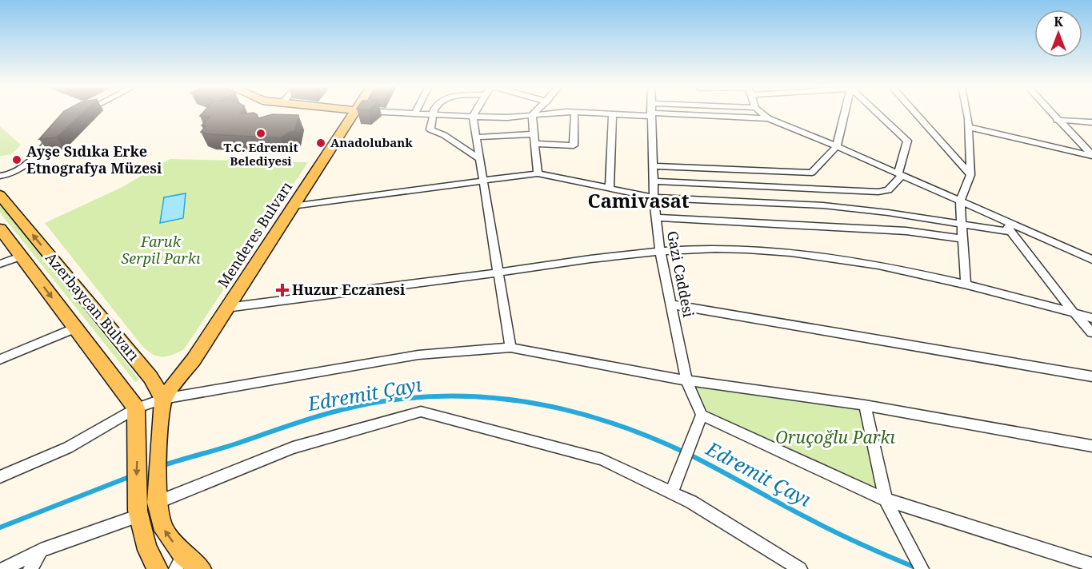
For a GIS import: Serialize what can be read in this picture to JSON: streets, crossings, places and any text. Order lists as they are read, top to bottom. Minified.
{"streets":{"main road":["Menderes Bulvarı","Azerbaycan Bulvarı"],"street":["Gazi Caddesi"]},"crossings":[["Menderes Bulvarı","Azerbaycan Bulvarı"]],"districts":["Camivasat"],"water":["Edremit Çayı"],"parks":["Faruk Serpil Parkı","Oruçoğlu Parkı"],"places":{"other":["T.C. Edremit Belediyesi","Anadolubank","Ayşe Sıdıka Erke Etnografya Müzesi"],"health":["Huzur Eczanesi"]},"north":"top"}
